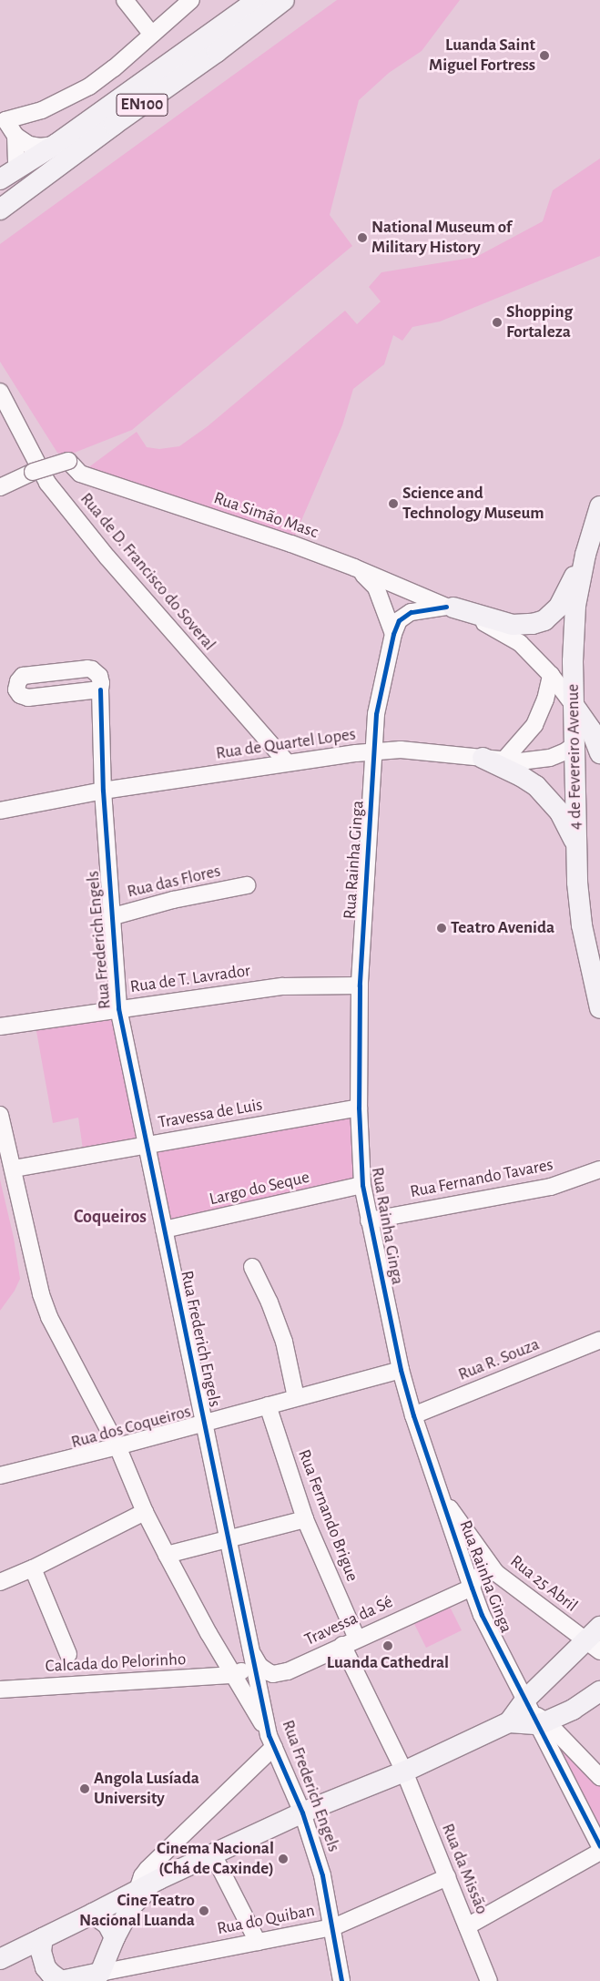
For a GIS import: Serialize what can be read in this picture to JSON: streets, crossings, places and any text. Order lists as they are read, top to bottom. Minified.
{"streets":{"main road":["EN100","4 de Fevereiro Avenue"],"street":["Rua Simão Masc","Rua de D. Francisco do Soveral","Rua de Quartel Lopes","Rua Rainha Ginga","Rua das Flores","Rua Frederich Engels","Rua de T. Lavrador","Travessa de Luis","Rua Fernando Tavares","Largo do Seque","Rua R. Souza","Rua dos Coqueiros","Rua Fernando Brigue","Rua 25 Abril","Travessa da Sé","Calcada do Pelorinho","Rua da Missão","Rua do Quiban"]},"crossings":[["Rua Simão Masc","Rua Rainha Ginga"],["Rua de D. Francisco do Soveral","Rua de Quartel Lopes"],["Rua de Quartel Lopes","4 de Fevereiro Avenue"],["Rua de Quartel Lopes","Rua Rainha Ginga"],["Rua de Quartel Lopes","Rua Frederich Engels"],["Rua Rainha Ginga","Rua de T. Lavrador"],["Rua Rainha Ginga","Travessa de Luis"],["Rua Rainha Ginga","Rua Fernando Tavares"],["Rua Rainha Ginga","Largo do Seque"],["Rua Rainha Ginga","Rua R. Souza"],["Rua Rainha Ginga","Rua dos Coqueiros"],["Rua Rainha Ginga","Rua 25 Abril"],["Rua Rainha Ginga","Travessa da Sé"],["Rua das Flores","Rua Frederich Engels"],["Rua Frederich Engels","Rua de T. Lavrador"],["Rua Frederich Engels","Travessa de Luis"],["Rua Frederich Engels","Largo do Seque"],["Rua Frederich Engels","Rua dos Coqueiros"],["Rua Frederich Engels","Travessa da Sé"],["Rua Frederich Engels","Rua do Quiban"],["Rua dos Coqueiros","Rua Fernando Brigue"],["Rua Fernando Brigue","Travessa da Sé"],["Rua Fernando Brigue","Rua da Missão"],["Rua da Missão","Rua do Quiban"]],"districts":["Coqueiros"],"places":["Luanda Saint Miguel Fortress","National Museum of Military History","Shopping Fortaleza","Science and Technology Museum","Teatro Avenida","Luanda Cathedral","Angola Lusíada University","Cinema Nacional (Chá de Caxinde)","Cine Teatro Nacional Luanda"]}
